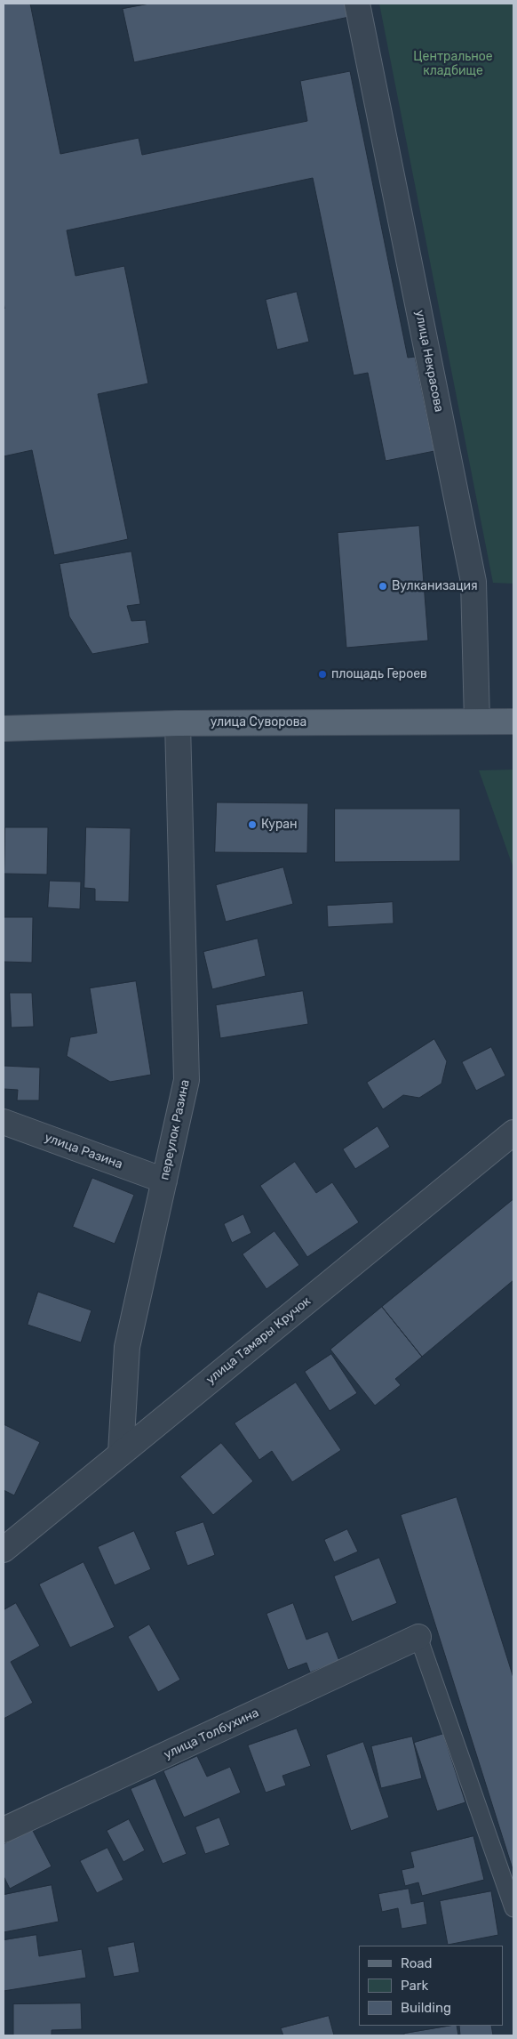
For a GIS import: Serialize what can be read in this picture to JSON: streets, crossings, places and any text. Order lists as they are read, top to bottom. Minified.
{"streets":{"main road":["улица Суворова"],"street":["улица Некрасова","переулок Разина","улица Разина","улица Тамары Кручок","улица Толбухина"]},"crossings":[["улица Некрасова","улица Суворова"],["улица Суворова","переулок Разина"],["переулок Разина","улица Разина"],["переулок Разина","улица Тамары Кручок"]],"parks":["Центральное кладбище"],"places":["Вулканизация","площадь Героев","Куран"],"legend":["Road","Park","Building"]}
